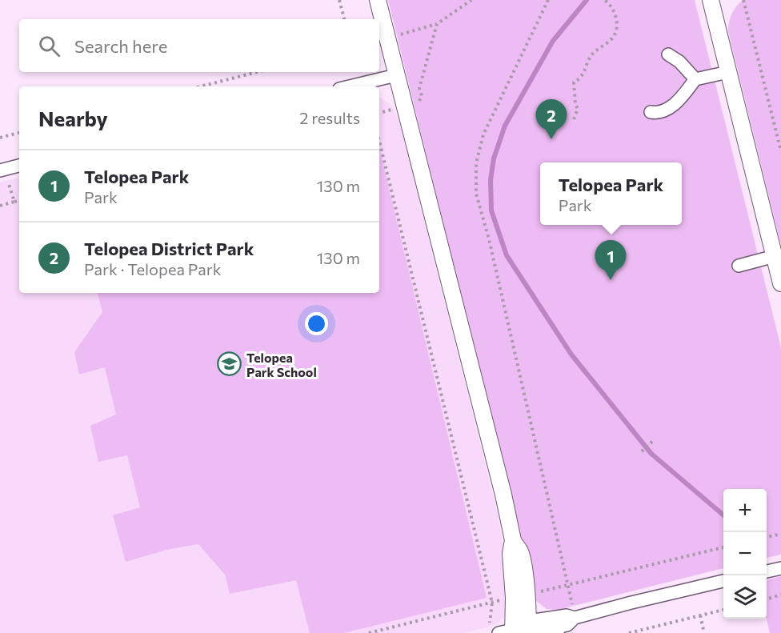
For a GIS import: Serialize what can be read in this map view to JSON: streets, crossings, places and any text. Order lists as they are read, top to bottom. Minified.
{"places":{"school or university":["Telopea Park School"]},"page":{"search":"Search here","heading":["Nearby","2 results"],"pins":["2","1"],"list":[{"mark":"1","name":"Telopea Park","note":"Park","value":"130 m"},{"mark":"2","name":"Telopea District Park","note":"Park · Telopea Park","value":"130 m"}],"popup":["Telopea Park","Park"],"map_buttons":["+","−"]}}
